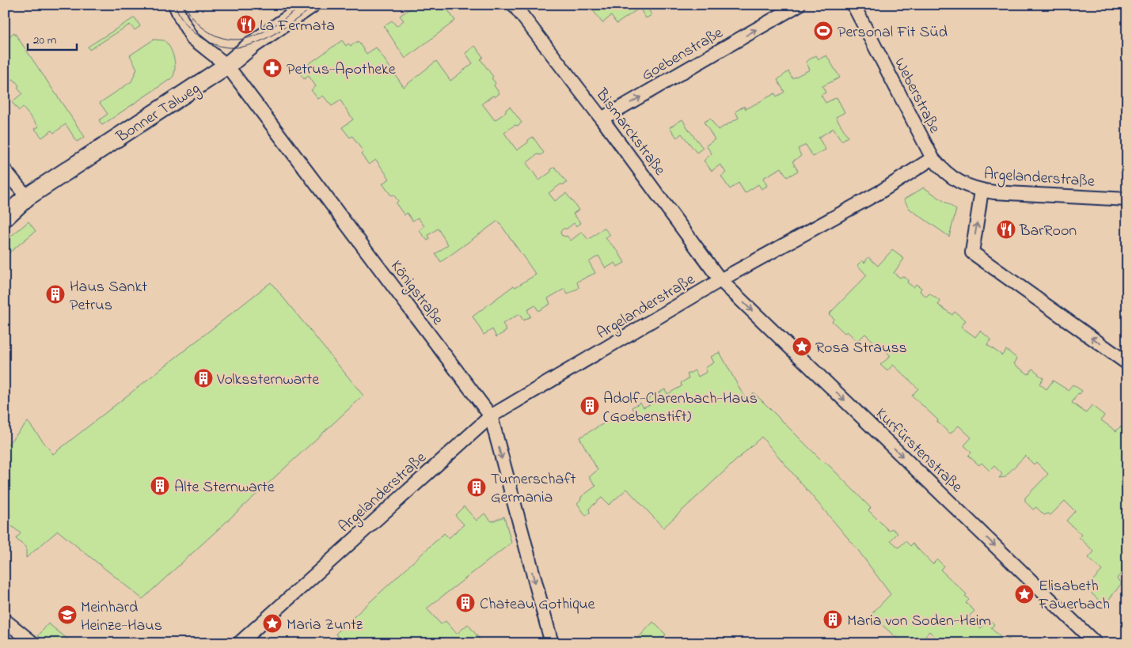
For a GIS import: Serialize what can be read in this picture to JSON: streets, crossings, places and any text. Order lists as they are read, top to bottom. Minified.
{"streets":{"street":["Goebenstraße","Weberstraße","Bonner Talweg","Bismarckstraße","Argelanderstraße","Königstraße","Kurfürstenstraße"]},"crossings":[["Goebenstraße","Bismarckstraße"],["Weberstraße","Argelanderstraße"],["Bonner Talweg","Königstraße"],["Bismarckstraße","Argelanderstraße"],["Bismarckstraße","Kurfürstenstraße"],["Argelanderstraße","Königstraße"],["Argelanderstraße","Kurfürstenstraße"]],"one_way":["Goebenstraße","Kurfürstenstraße"],"places":{"restaurant":["La Fermata","BarRoon"],"sports":["Personal Fit Süd"],"pharmacy":["Petrus-Apotheke"],"building":["Haus Sankt Petrus","Volkssternwarte","Adolf-Clarenbach-Haus (Goebenstift)","Alte Sternwarte","Turnerschaft Germania","Chateau Gothique","Maria von Soden-Heim"],"place":["Rosa Strauss","Elisabeth Fauerbach","Maria Zuntz"],"school or university":["Meinhard Heinze-Haus"]},"scale_bar":"20 m"}
